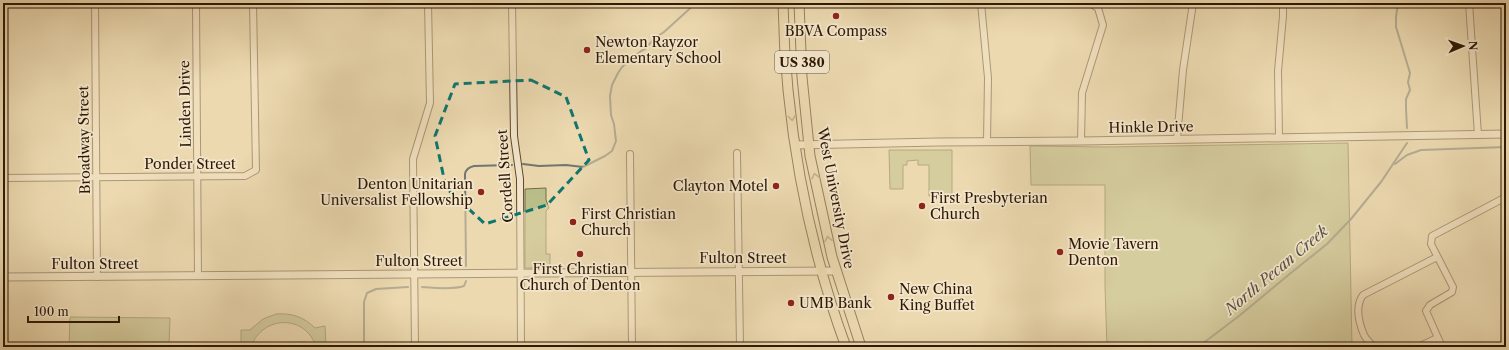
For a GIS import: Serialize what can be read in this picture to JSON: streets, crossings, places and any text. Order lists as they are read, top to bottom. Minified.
{"streets":{"main road":["US 380","West University Drive"],"street":["Linden Drive","Hinkle Drive","Broadway Street","Ponder Street","Cordell Street","Fulton Street"]},"crossings":[["Linden Drive","Ponder Street"],["Linden Drive","Fulton Street"],["Hinkle Drive","West University Drive"],["Broadway Street","Ponder Street"],["Broadway Street","Fulton Street"],["Cordell Street","Fulton Street"],["West University Drive","Fulton Street"]],"water":["North Pecan Creek"],"places":["BBVA Compass","Newton Rayzor Elementary School","Clayton Motel","Denton Unitarian Universalist Fellowship","First Presbyterian Church","First Christian Church","Movie Tavern Denton","First Christian Church of Denton","New China King Buffet","UMB Bank"],"scale_bar":"100 m","north":"right"}
